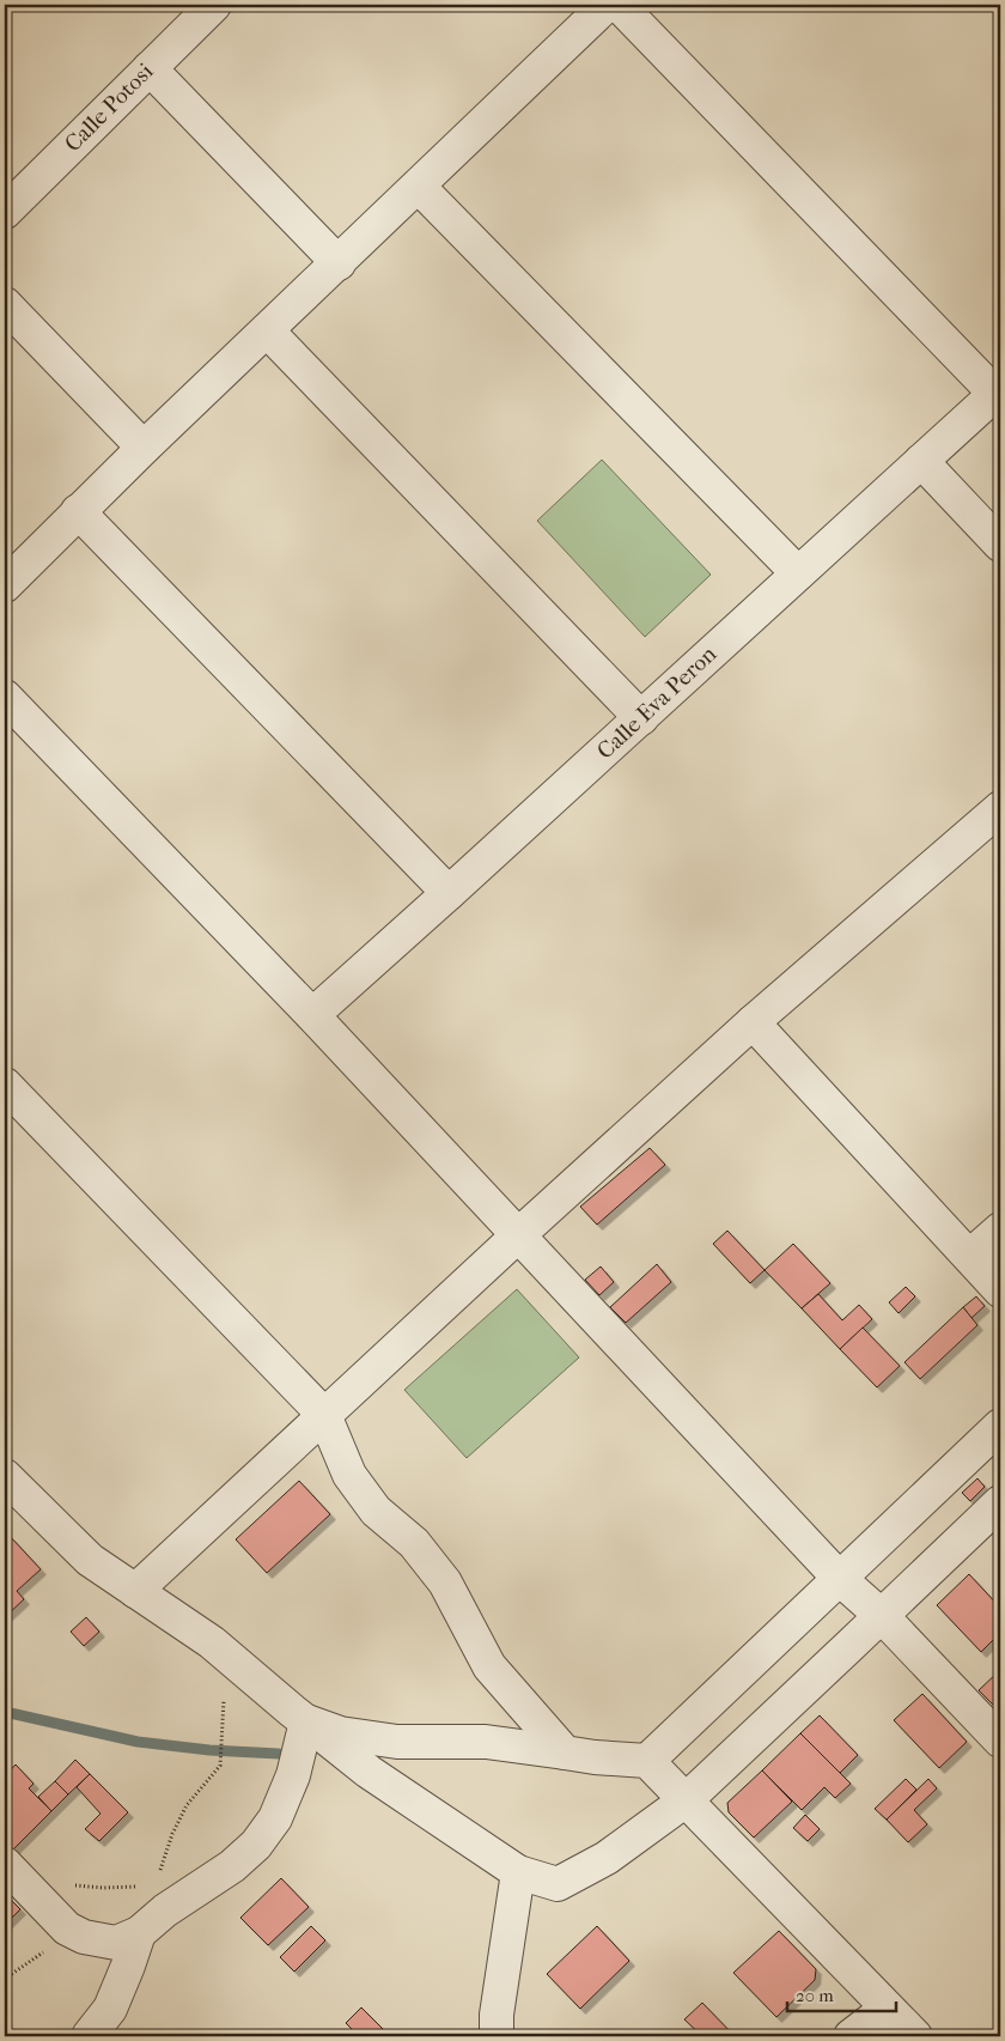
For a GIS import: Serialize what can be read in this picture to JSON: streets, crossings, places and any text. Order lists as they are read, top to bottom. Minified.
{"streets":{"street":["Calle Potosi","Calle Eva Peron"]},"scale_bar":"20 m"}
